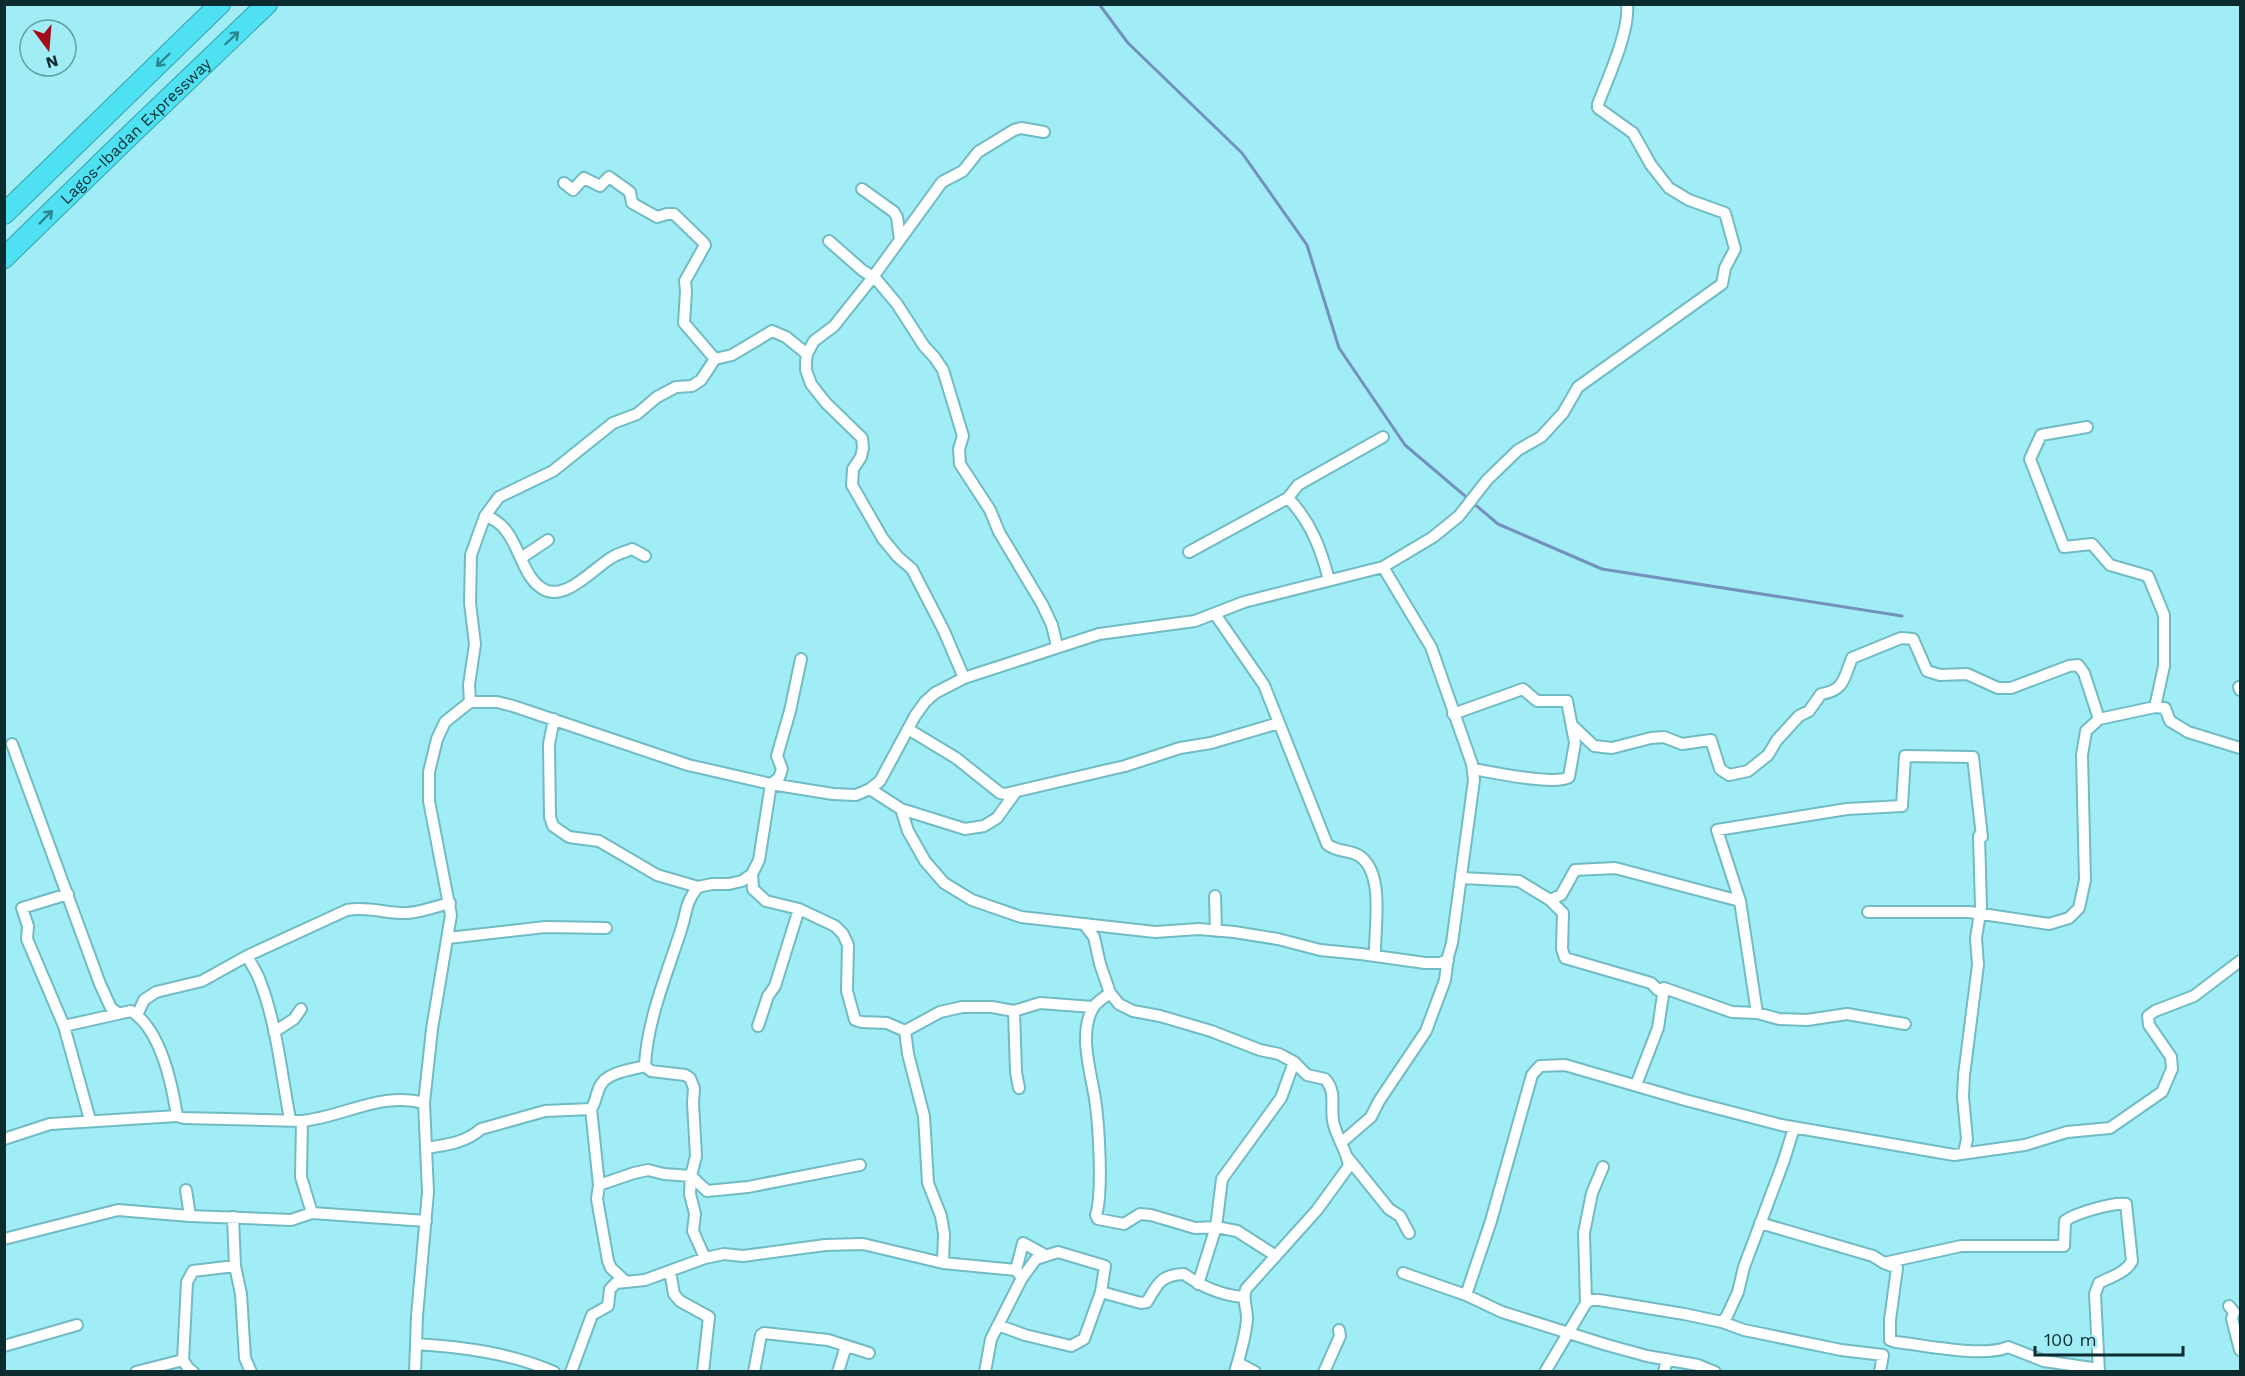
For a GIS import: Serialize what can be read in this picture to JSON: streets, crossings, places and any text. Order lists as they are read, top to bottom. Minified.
{"streets":{"highway":["Lagos-Ibadan Expressway"]},"scale_bar":"100 m","north":"bottom"}
